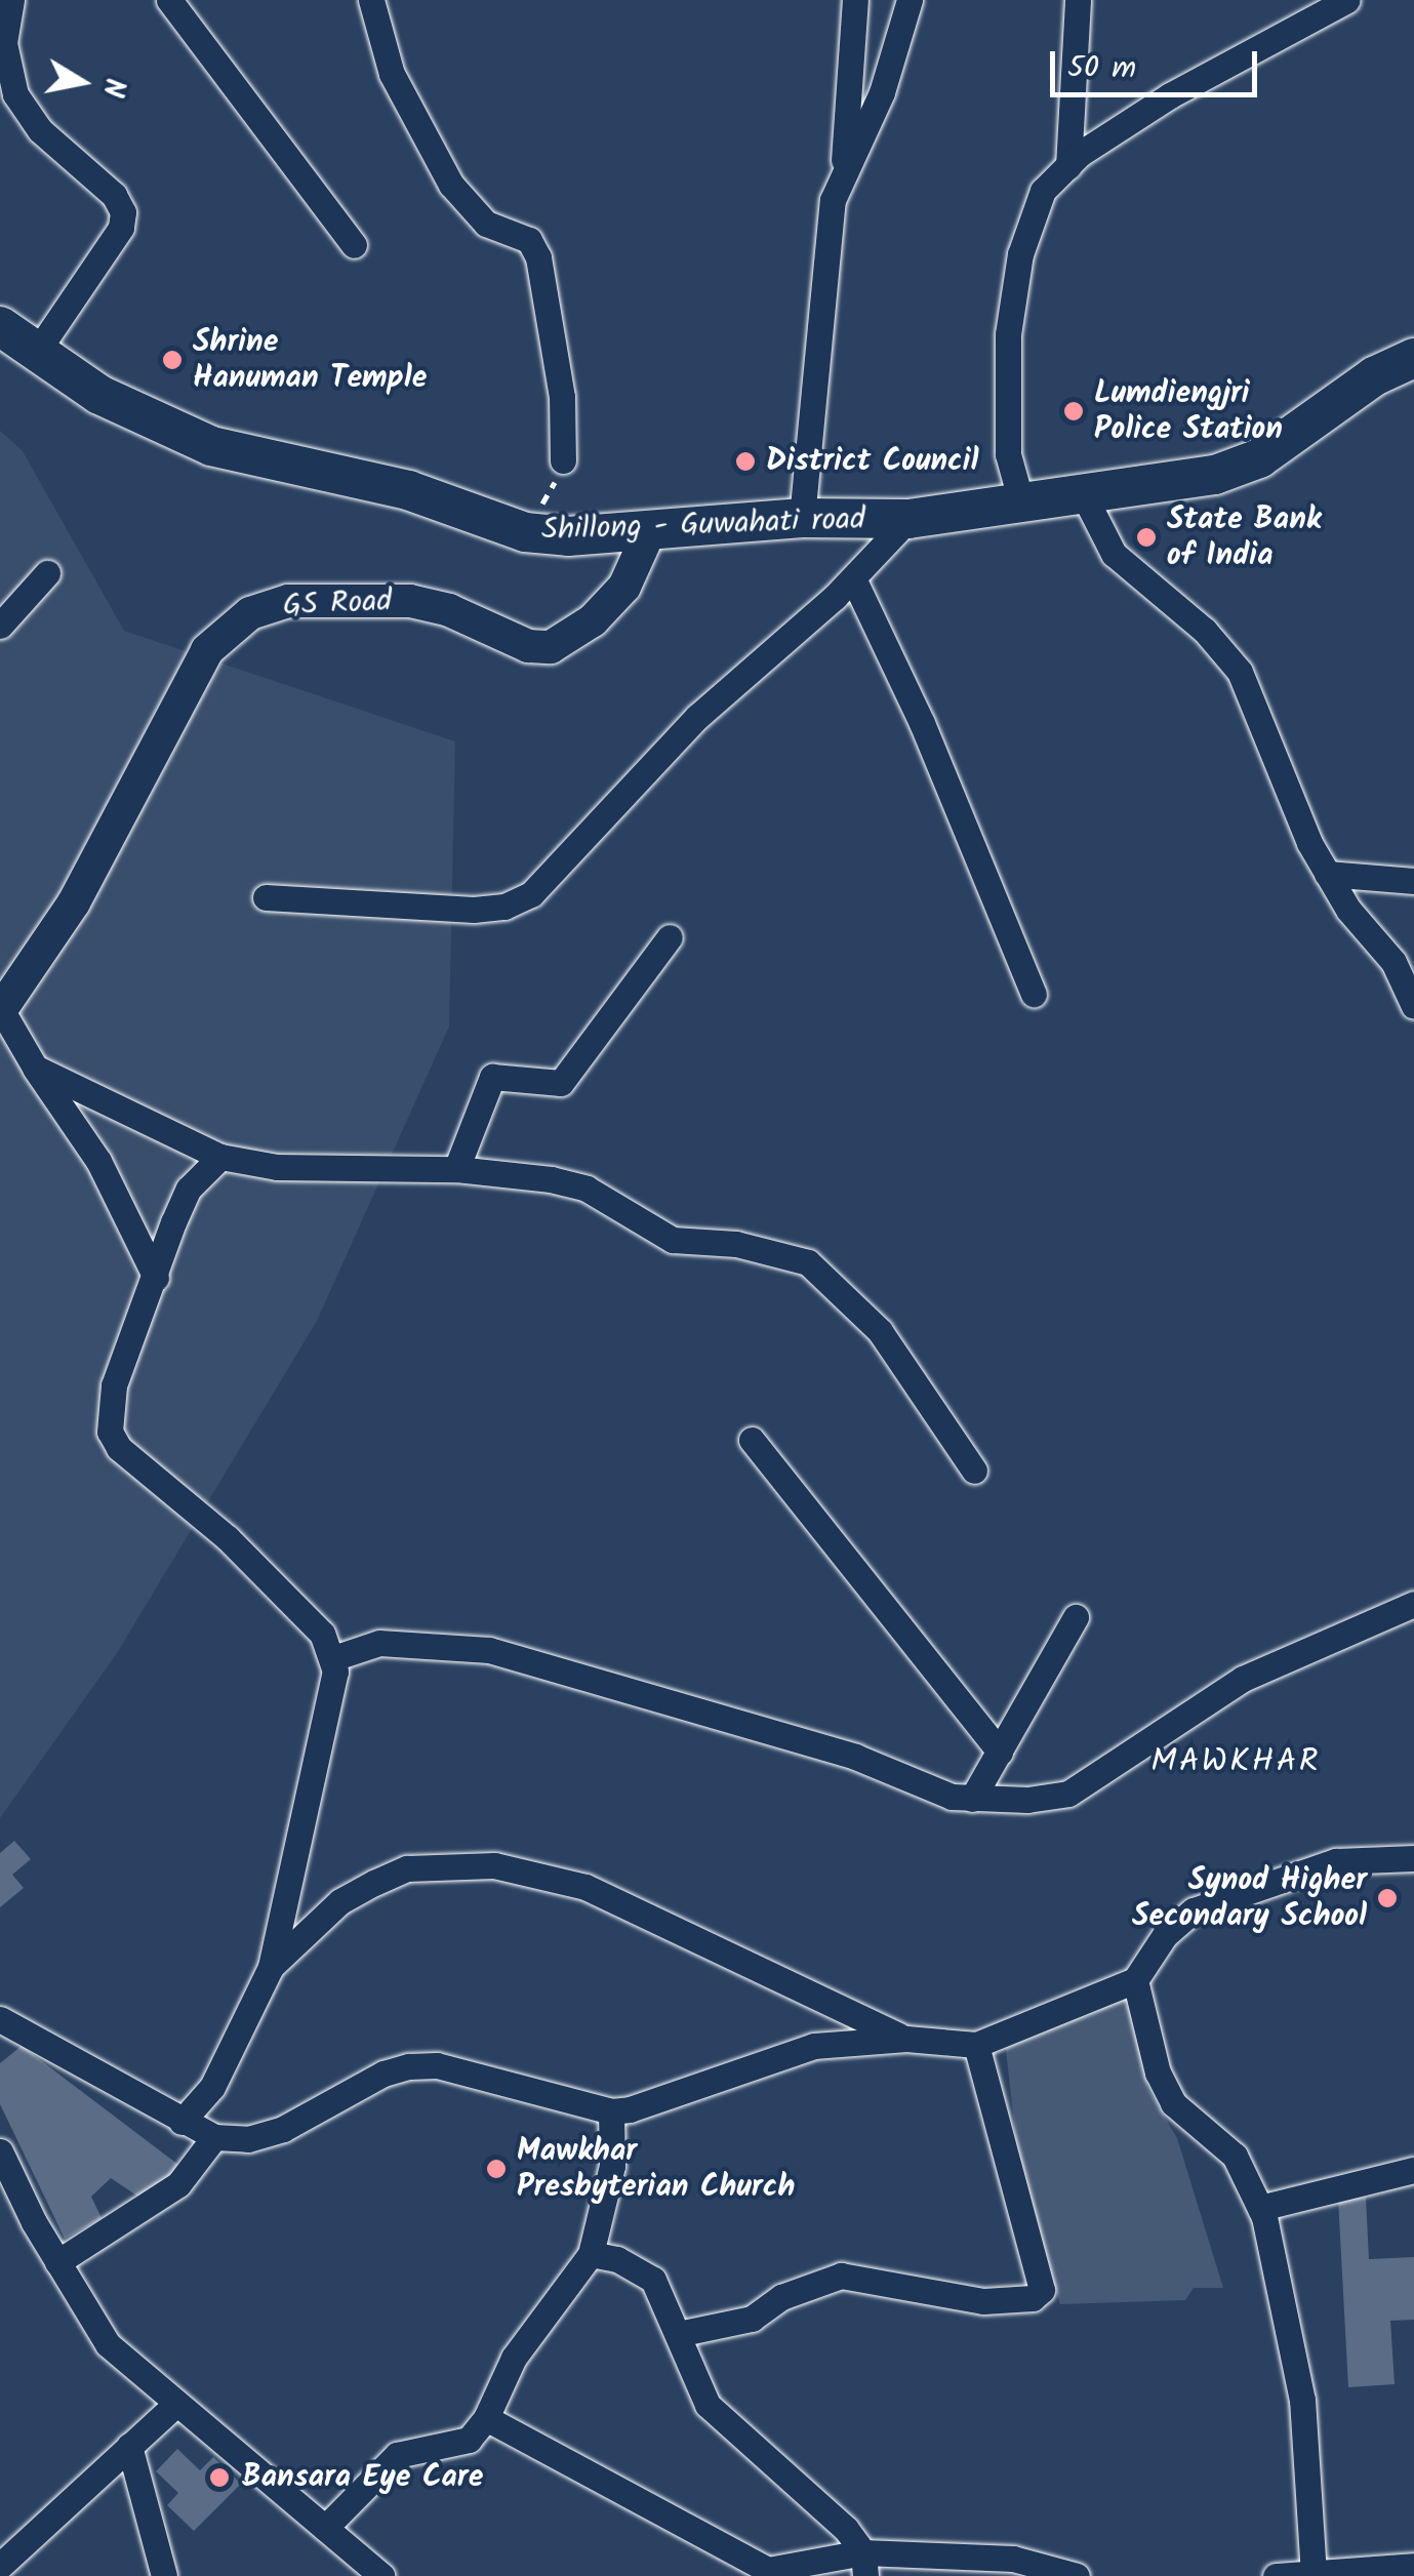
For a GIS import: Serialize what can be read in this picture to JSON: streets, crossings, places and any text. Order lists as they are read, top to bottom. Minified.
{"streets":{"highway":["Shillong - Guwahati road"],"main road":["GS Road"]},"crossings":[["Shillong - Guwahati road","GS Road"]],"districts":["MAWKHAR"],"places":["Shrine Hanuman Temple","Lumdiengjri Police Station","District Council","State Bank of India","Synod Higher Secondary School","Mawkhar Presbyterian Church","Bansara Eye Care"],"scale_bar":"50 m","north":"right"}
